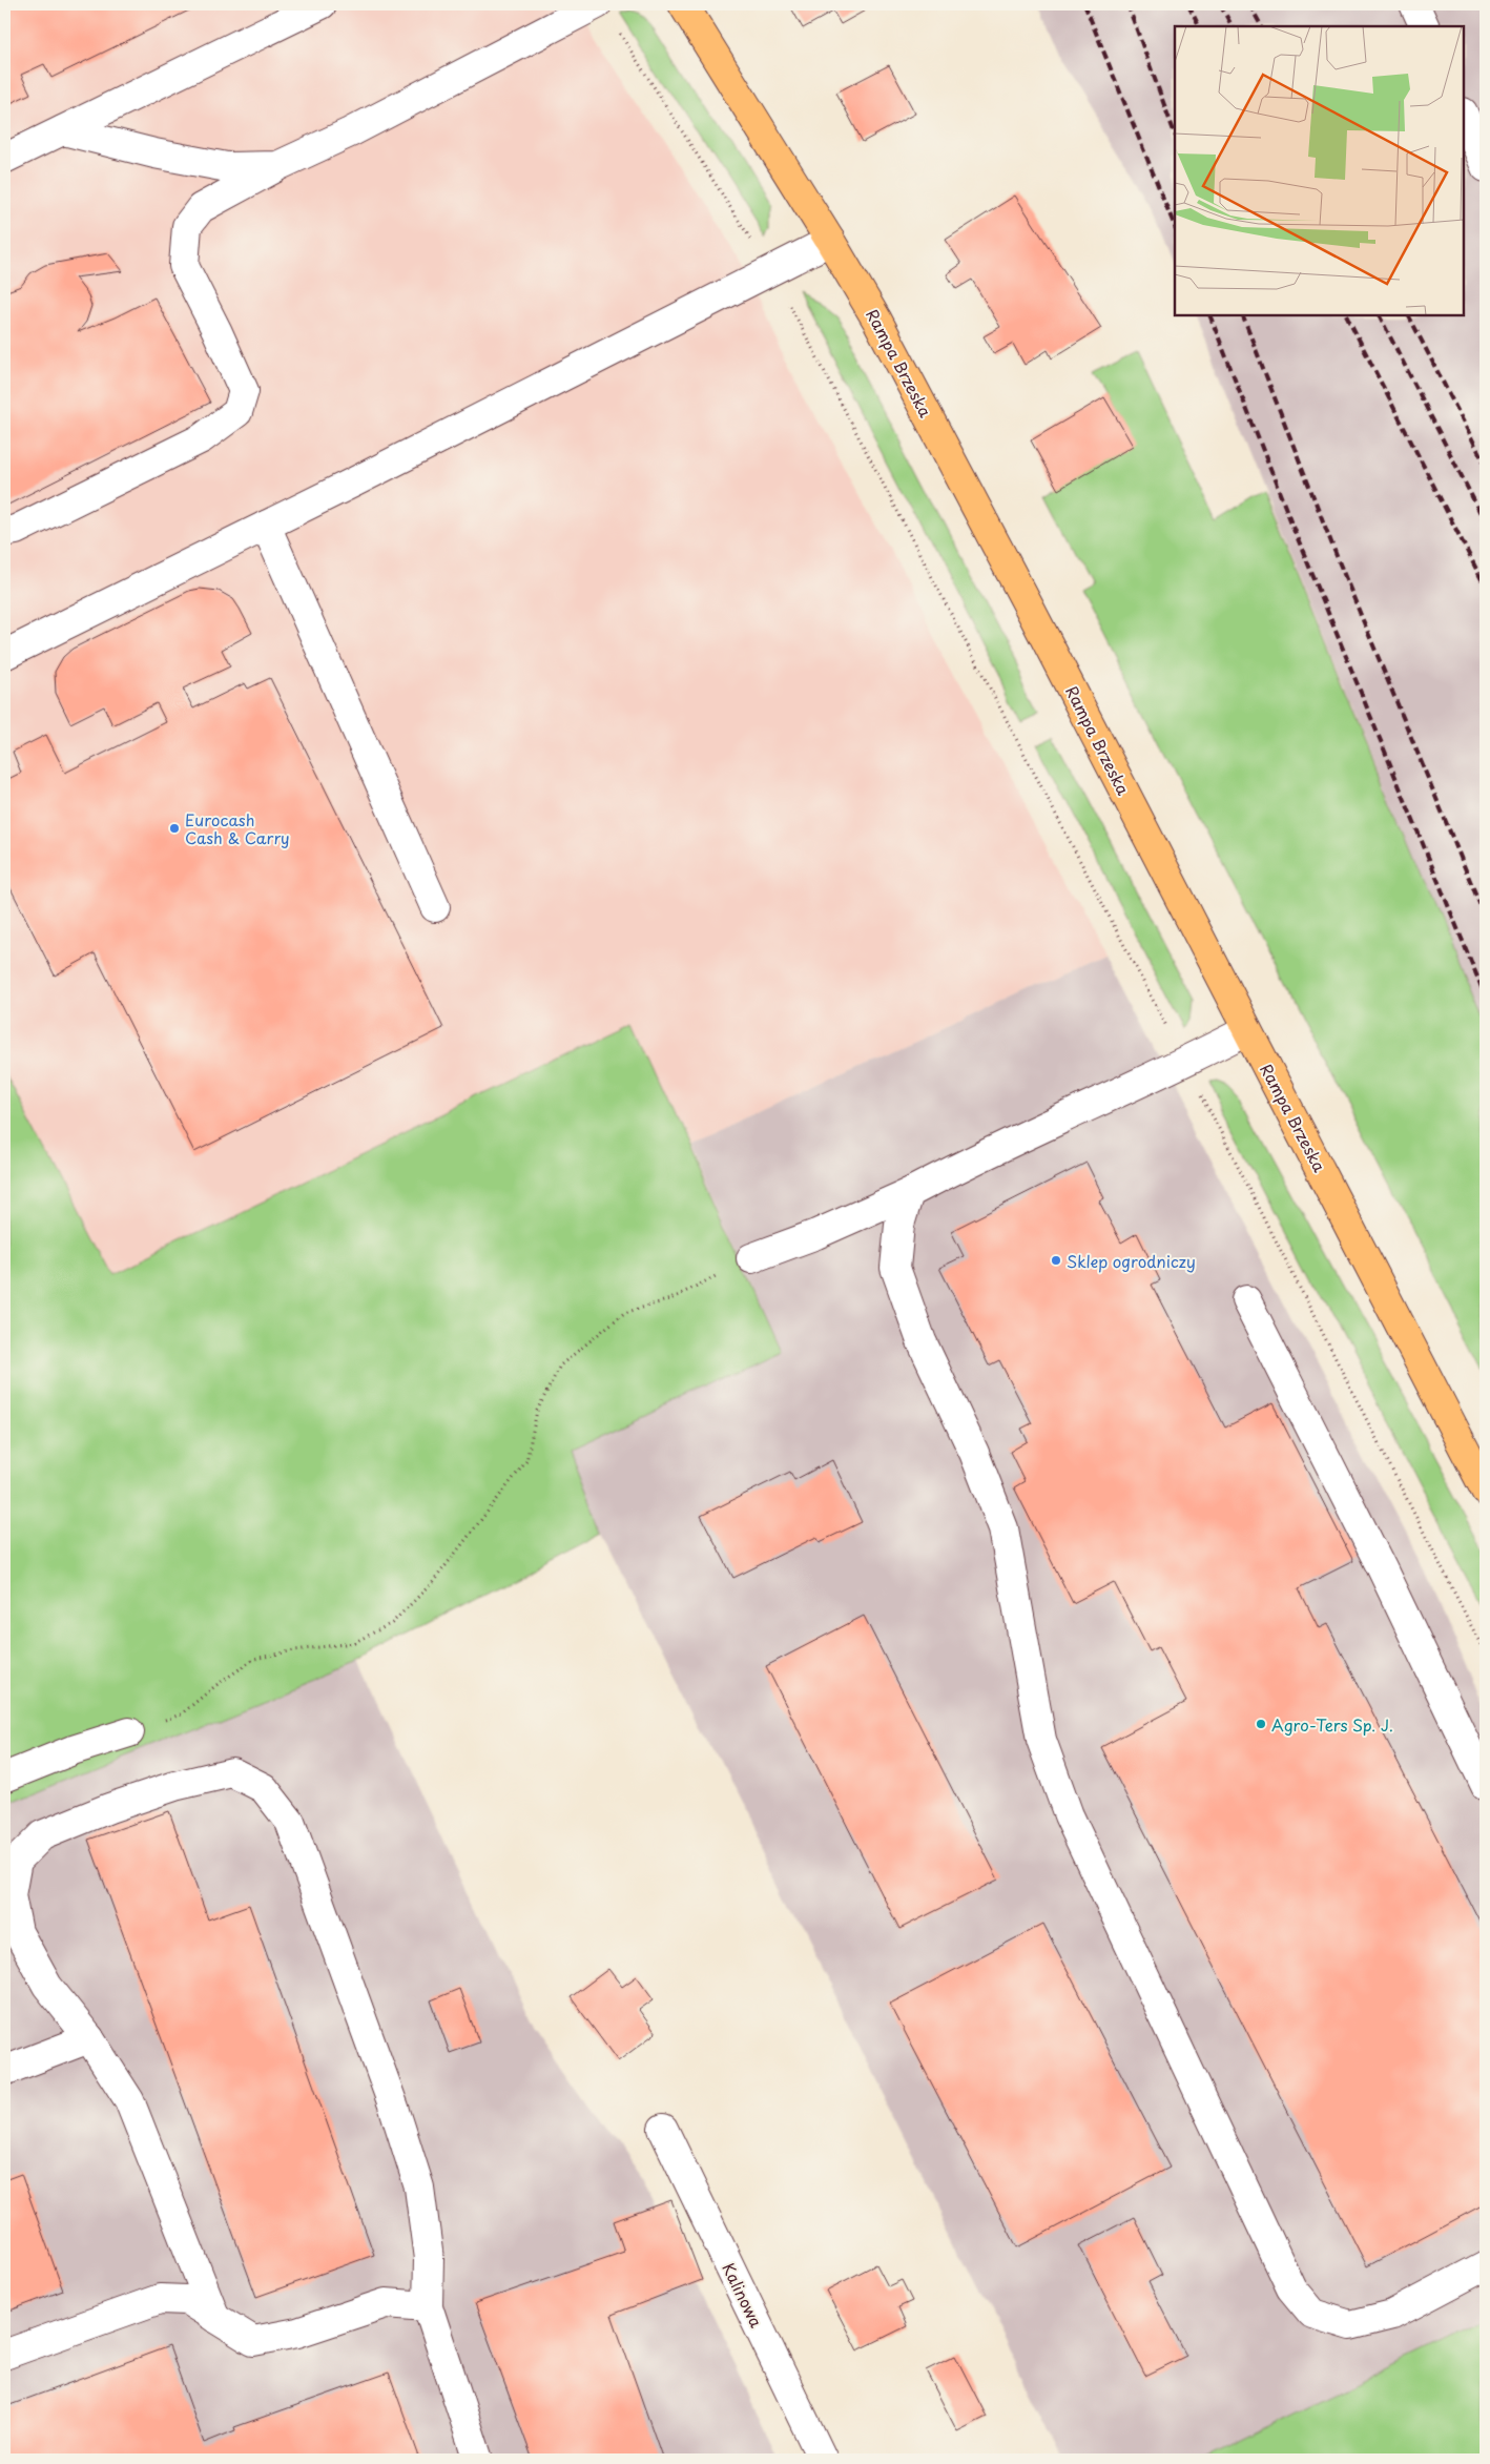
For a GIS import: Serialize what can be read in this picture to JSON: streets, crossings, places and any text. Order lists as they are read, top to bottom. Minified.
{"streets":{"highway":["Rampa Brzeska"],"street":["Kalinowa"]},"places":["Eurocash Cash & Carry","Sklep ogrodniczy","Agro-Ters Sp. J."]}
